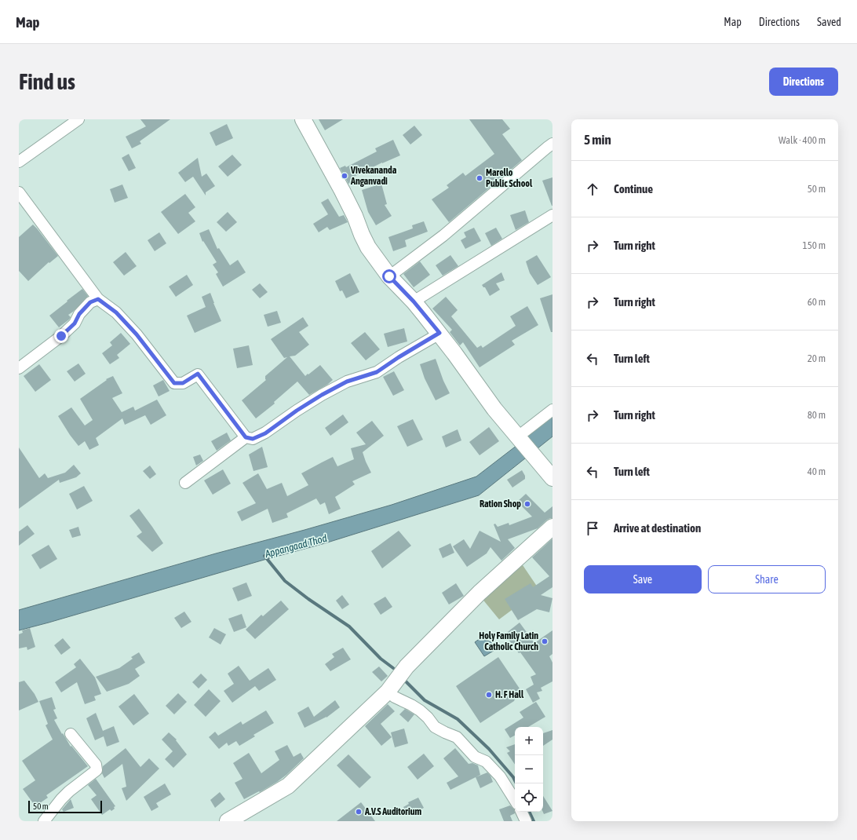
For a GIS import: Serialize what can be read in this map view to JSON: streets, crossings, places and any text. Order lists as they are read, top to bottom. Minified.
{"water":["Appangaad Thod"],"places":["Vivekananda Anganvadi","Marello Public School","Ration Shop","Holy Family Latin Catholic Church","H. F Hall","A.V.S Auditorium"],"scale_bar":"50 m","page":{"header":"Map","nav":["Map","Directions","Saved"],"buttons":["Directions",["Save","Share"]],"title":"Find us","heading":["5 min","Walk · 400 m"],"list":[["Continue","50 m"],["Turn right","150 m"],["Turn right","60 m"],["Turn left","20 m"],["Turn right","80 m"],["Turn left","40 m"],"Arrive at destination"],"map_buttons":["+","−"],"scale":"50 m"}}
